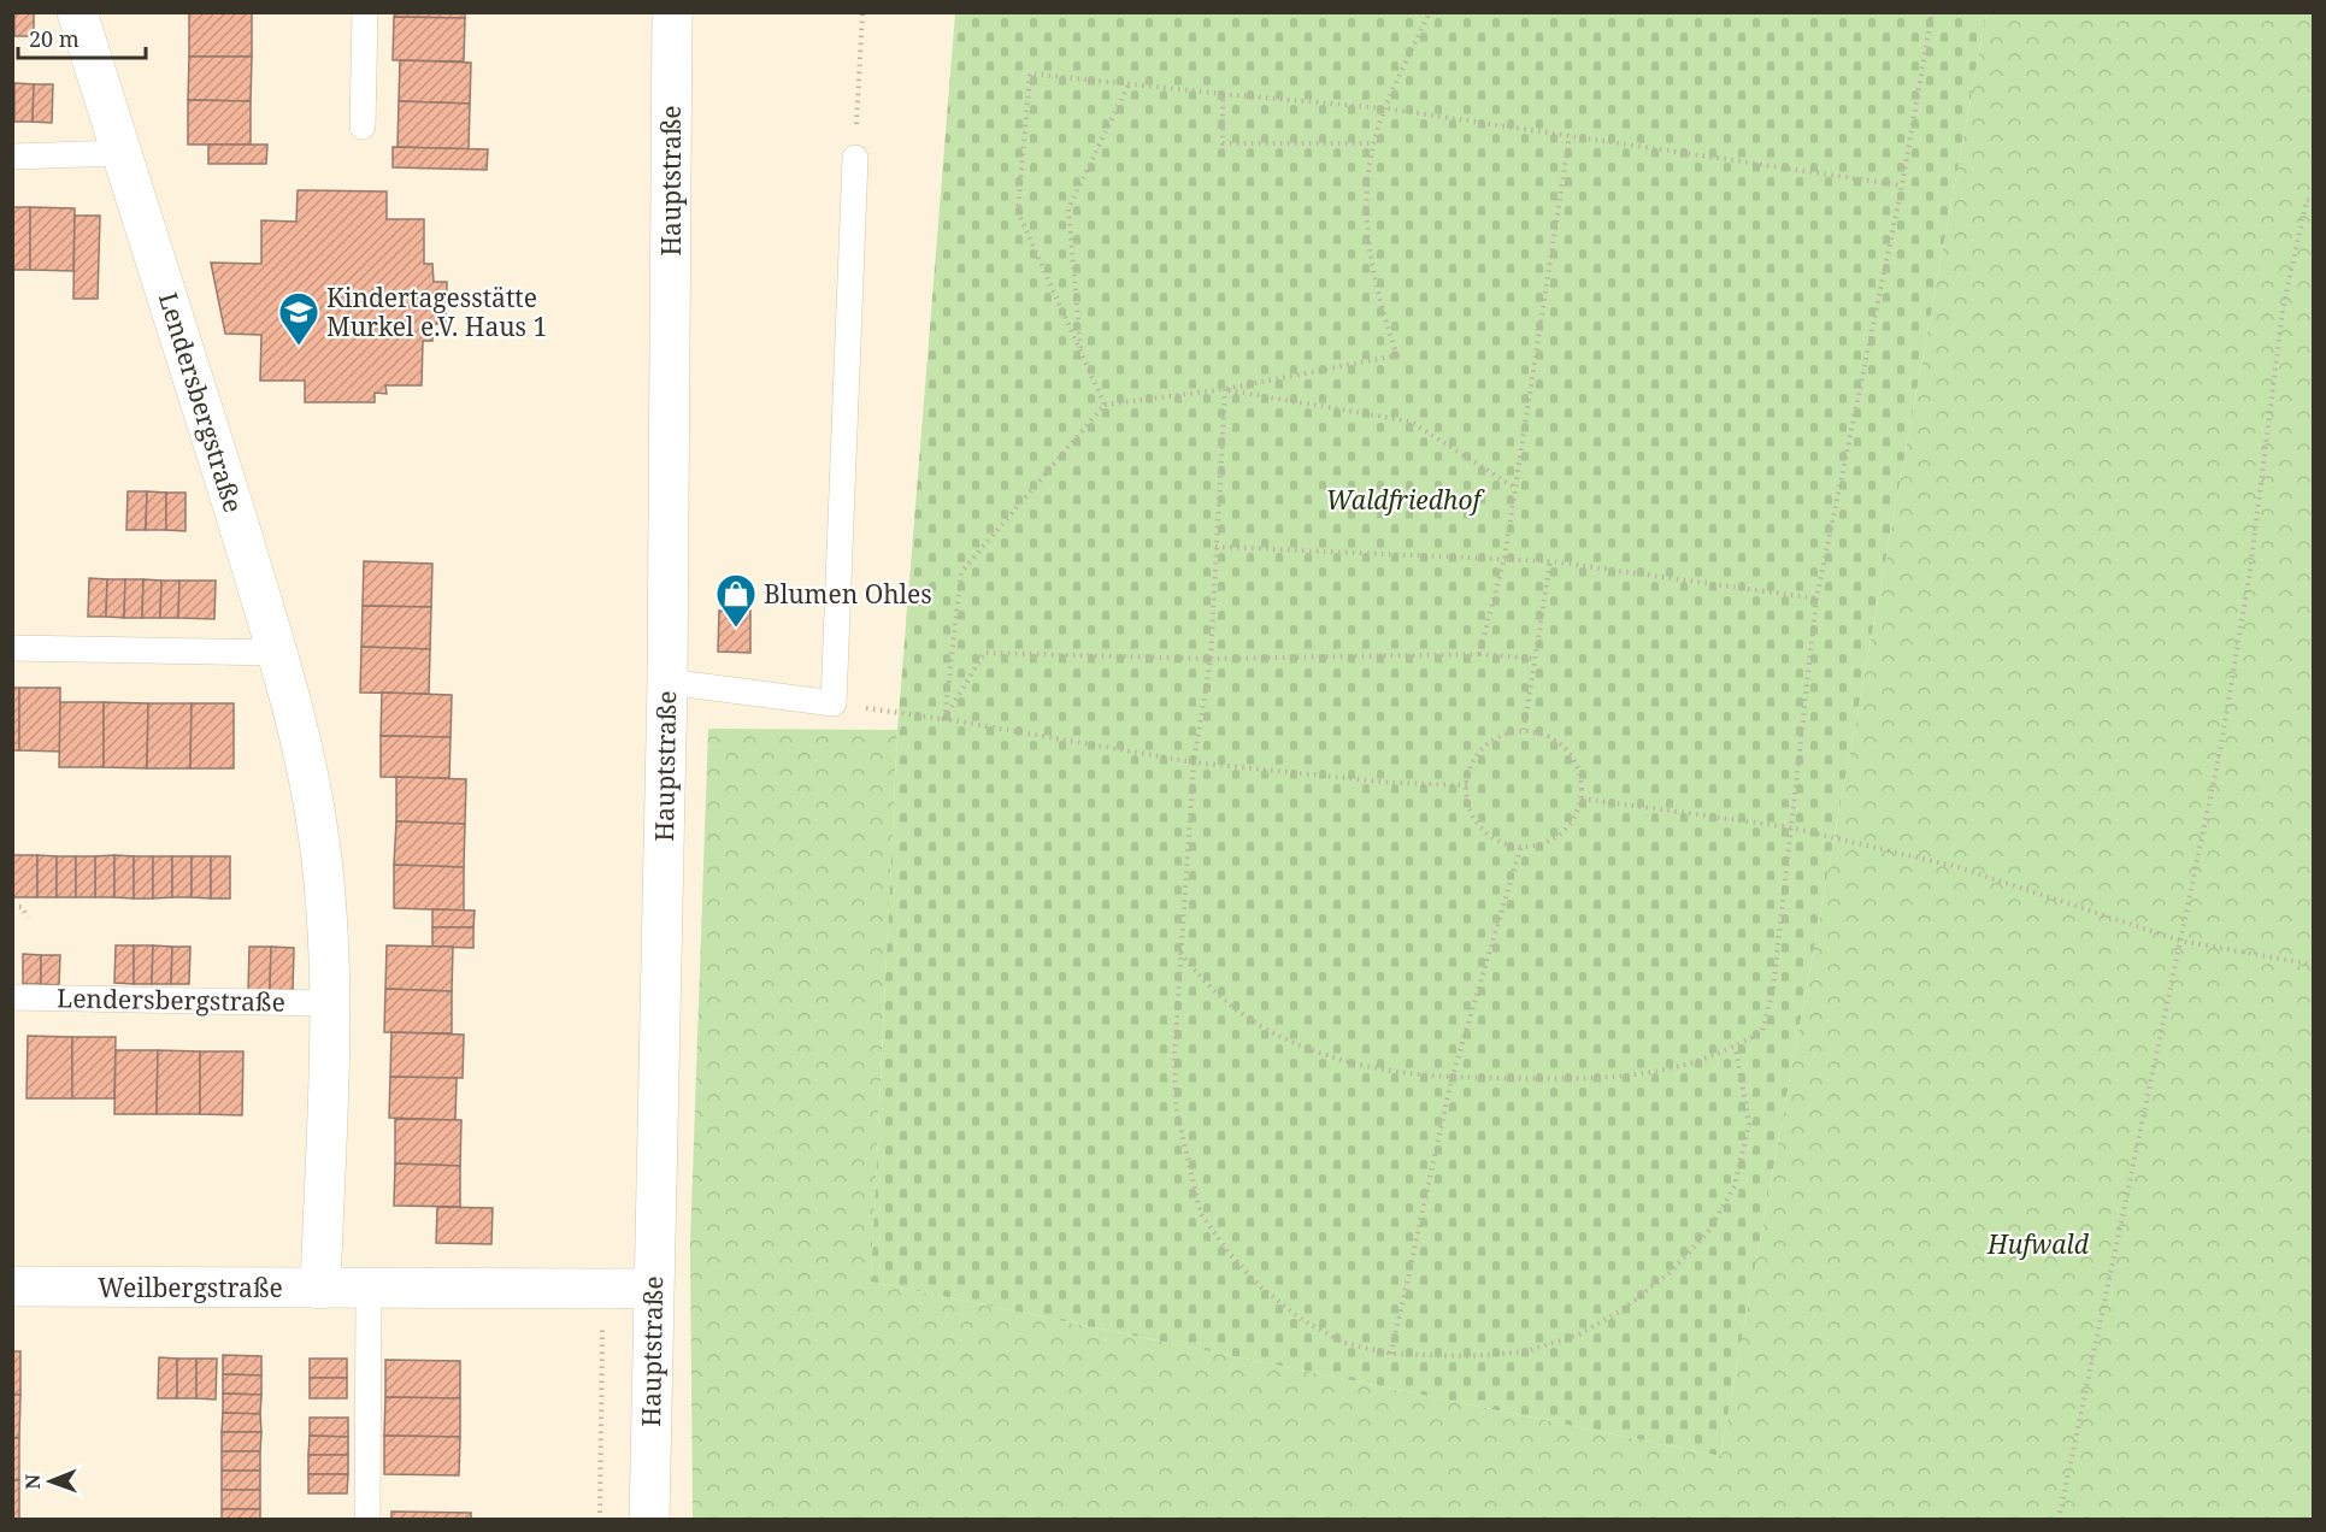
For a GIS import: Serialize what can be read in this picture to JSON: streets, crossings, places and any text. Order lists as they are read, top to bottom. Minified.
{"streets":{"street":["Hauptstraße","Lendersbergstraße","Weilbergstraße"]},"crossings":[["Hauptstraße","Weilbergstraße"],["Lendersbergstraße","Weilbergstraße"]],"parks":["Waldfriedhof","Hufwald"],"places":{"school or university":["Kindertagesstätte Murkel e.V. Haus 1"],"shop":["Blumen Ohles"]},"scale_bar":"20 m","north":"left"}
